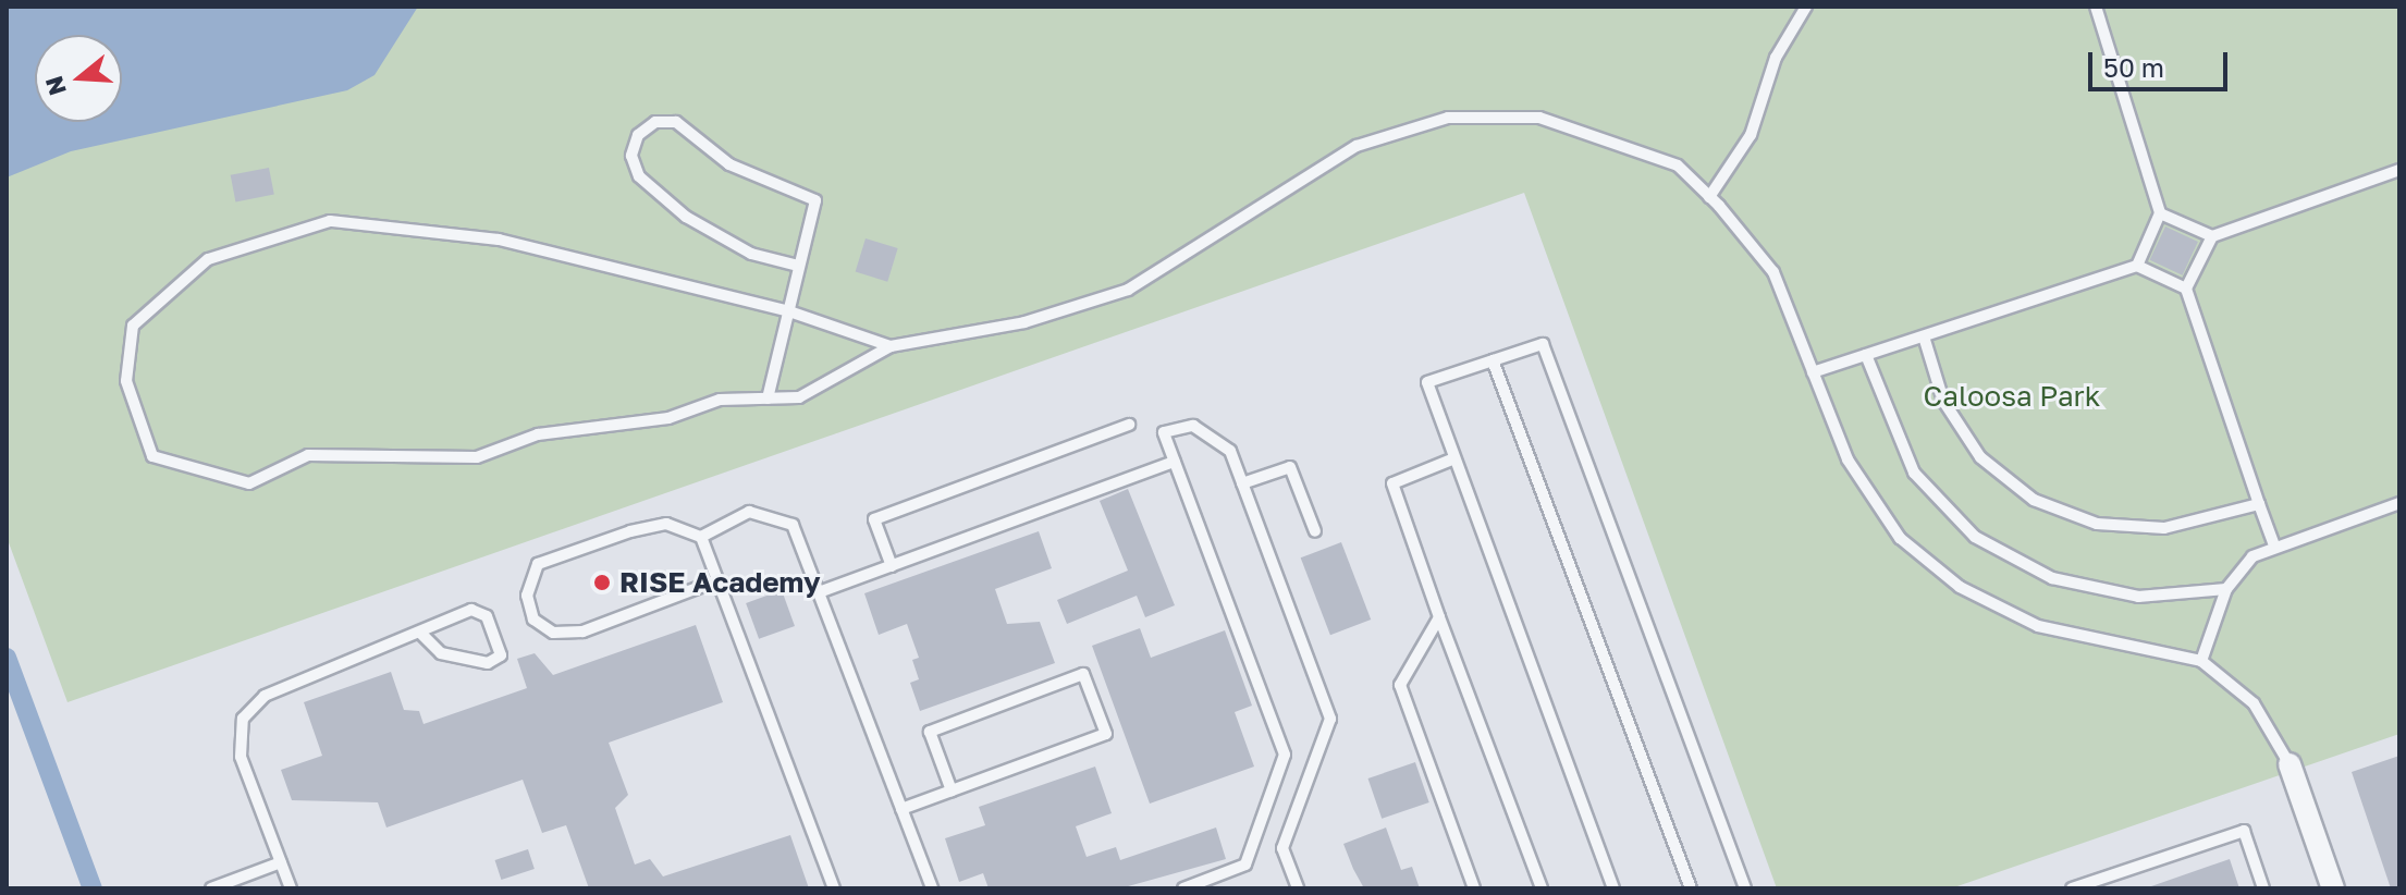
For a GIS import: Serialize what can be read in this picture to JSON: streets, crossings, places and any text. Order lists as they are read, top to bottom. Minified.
{"parks":["Caloosa Park"],"places":["RISE Academy"],"scale_bar":"50 m","north":"left"}
